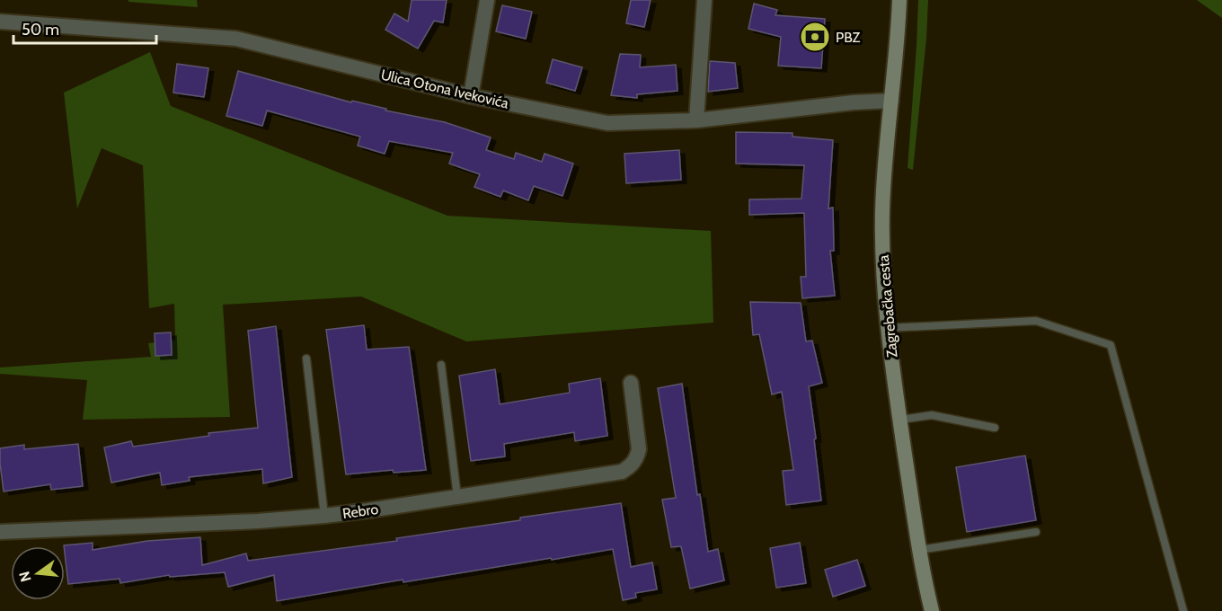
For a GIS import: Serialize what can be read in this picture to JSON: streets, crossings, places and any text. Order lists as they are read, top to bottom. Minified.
{"streets":{"main road":["Zagrebačka cesta"],"street":["Ulica Otona Ivekovića","Rebro"]},"crossings":[["Ulica Otona Ivekovića","Zagrebačka cesta"]],"places":{"bank":["PBZ"]},"scale_bar":"50 m","north":"left"}
